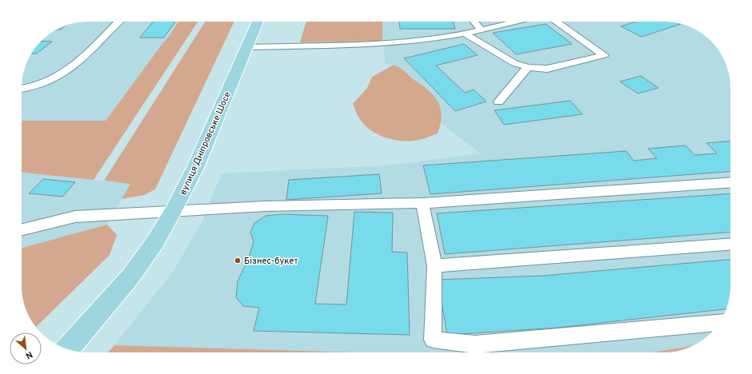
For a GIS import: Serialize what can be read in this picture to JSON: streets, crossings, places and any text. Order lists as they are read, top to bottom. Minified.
{"streets":{"main road":["вулиця Дніпровське Шосе"]},"places":["Бізнес-букет"],"north":"bottom right"}
